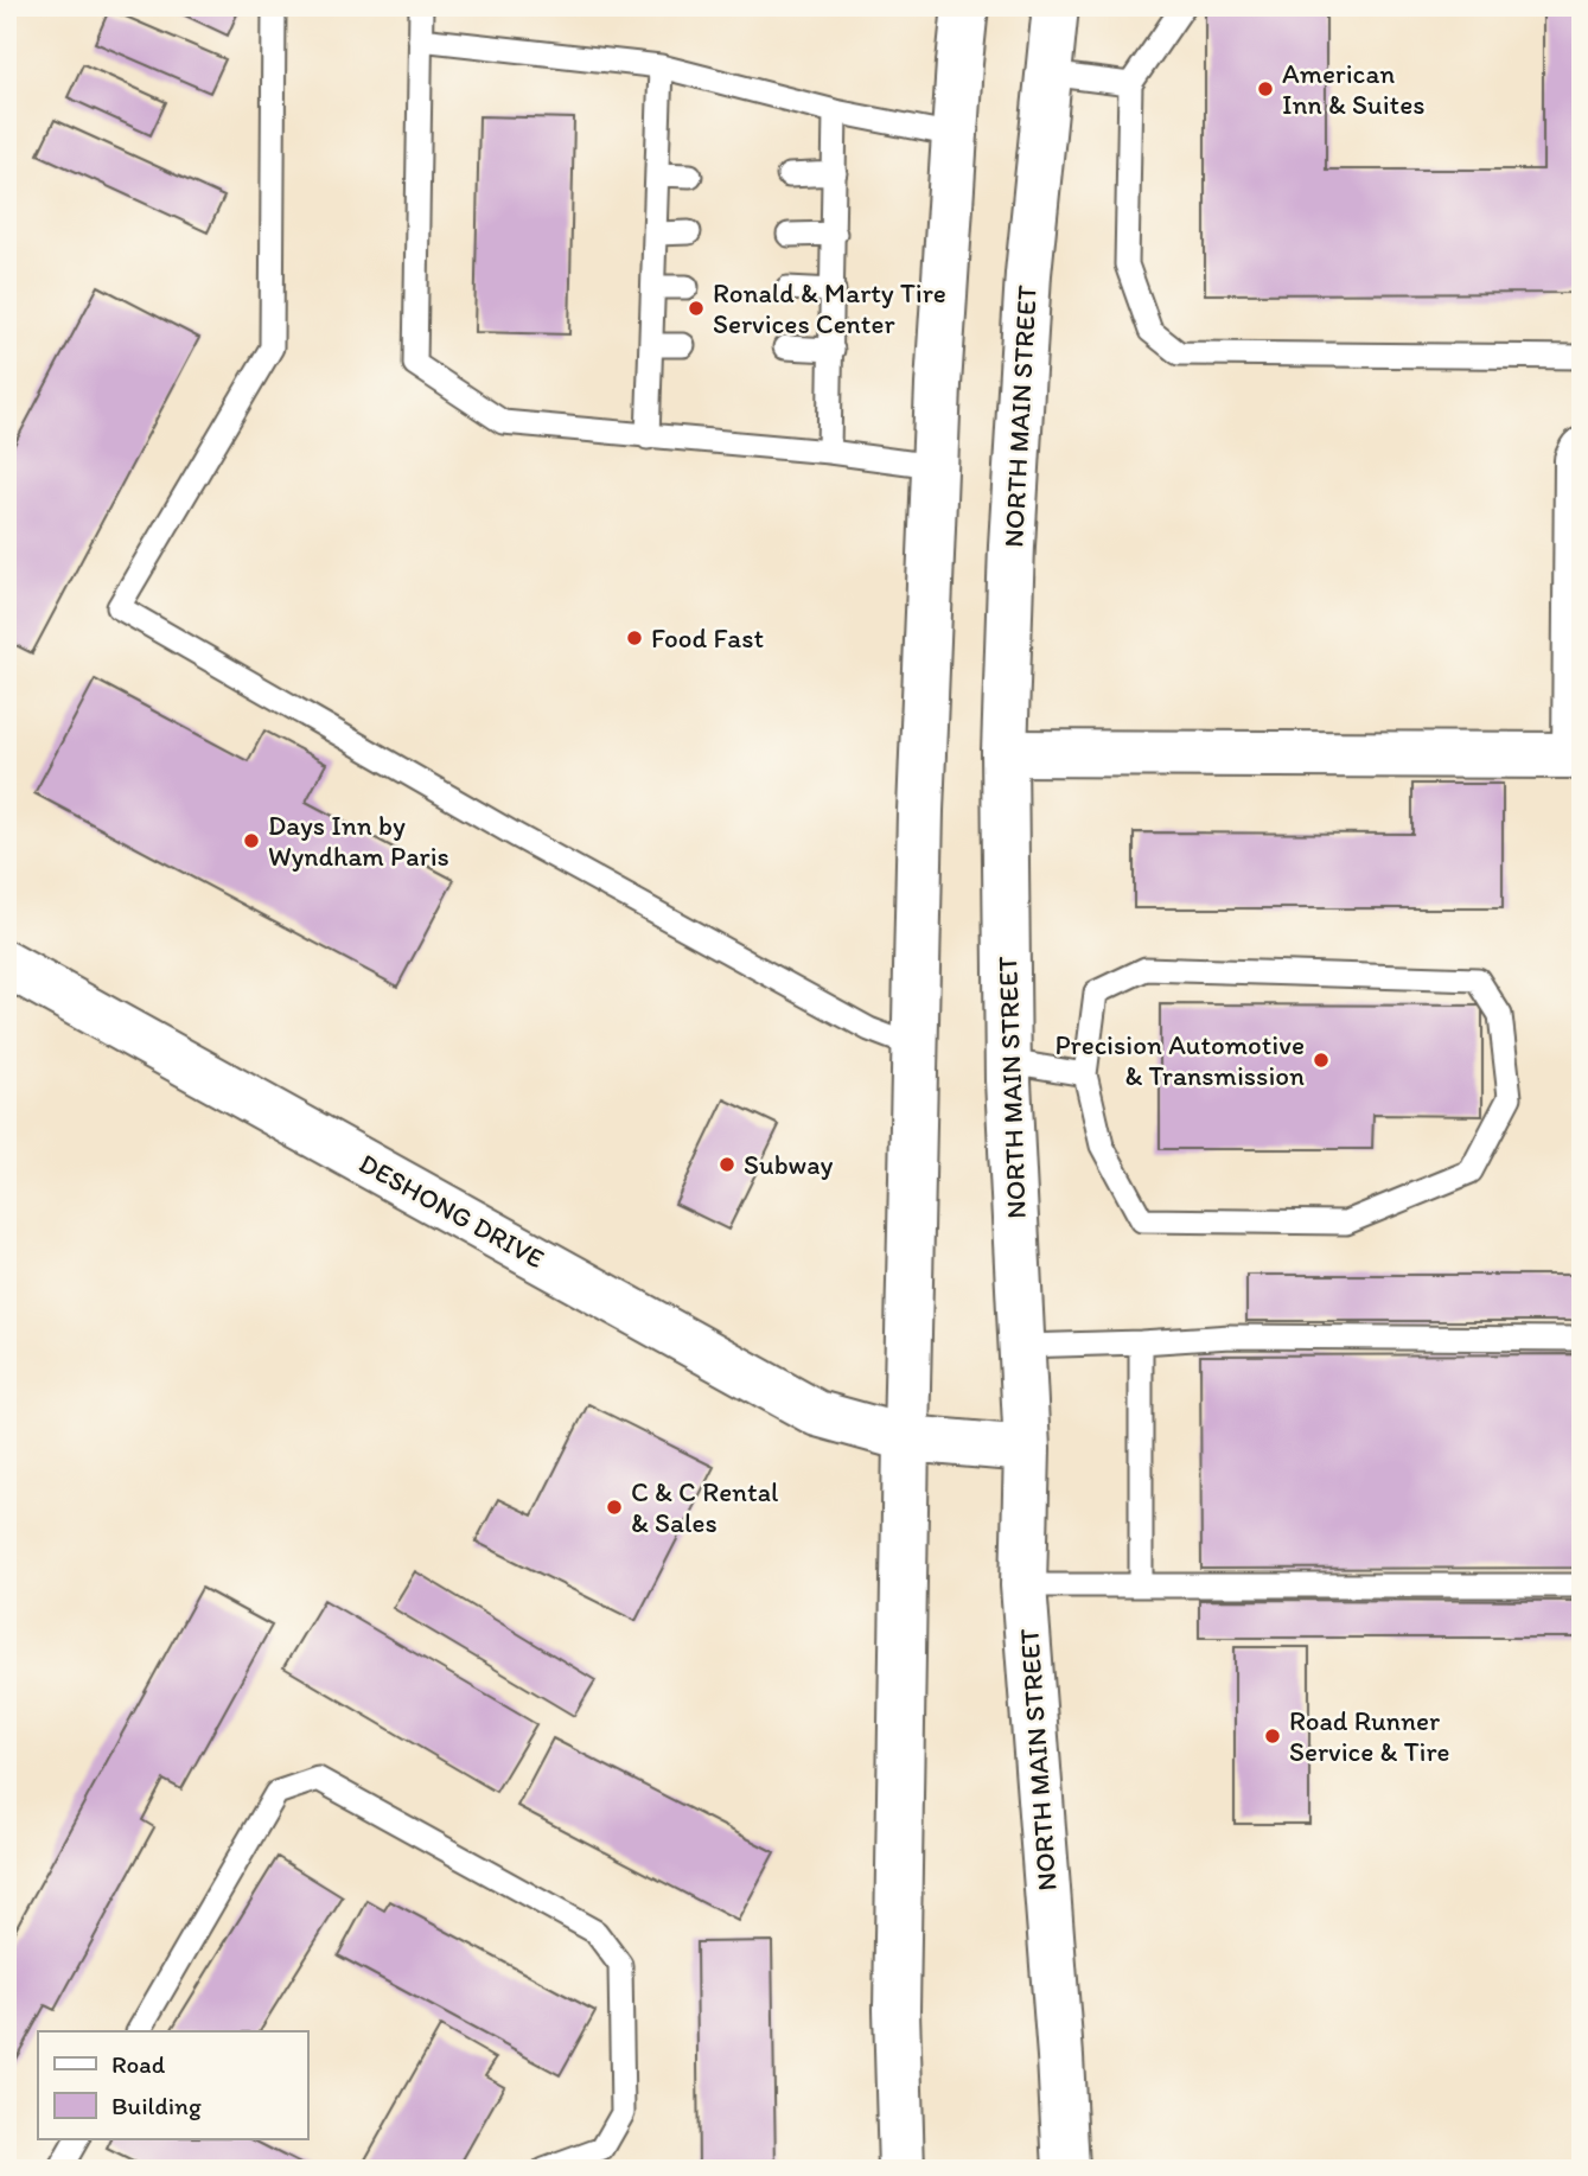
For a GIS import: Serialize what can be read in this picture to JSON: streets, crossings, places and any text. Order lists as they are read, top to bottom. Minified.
{"streets":{"main road":["NORTH MAIN STREET","DESHONG DRIVE"]},"crossings":[["NORTH MAIN STREET","DESHONG DRIVE"]],"places":["American Inn & Suites","Ronald & Marty Tire Services Center","Food Fast","Days Inn by Wyndham Paris","Precision Automotive & Transmission","Subway","C & C Rental & Sales","Road Runner Service & Tire"],"legend":["Road","Building"]}
